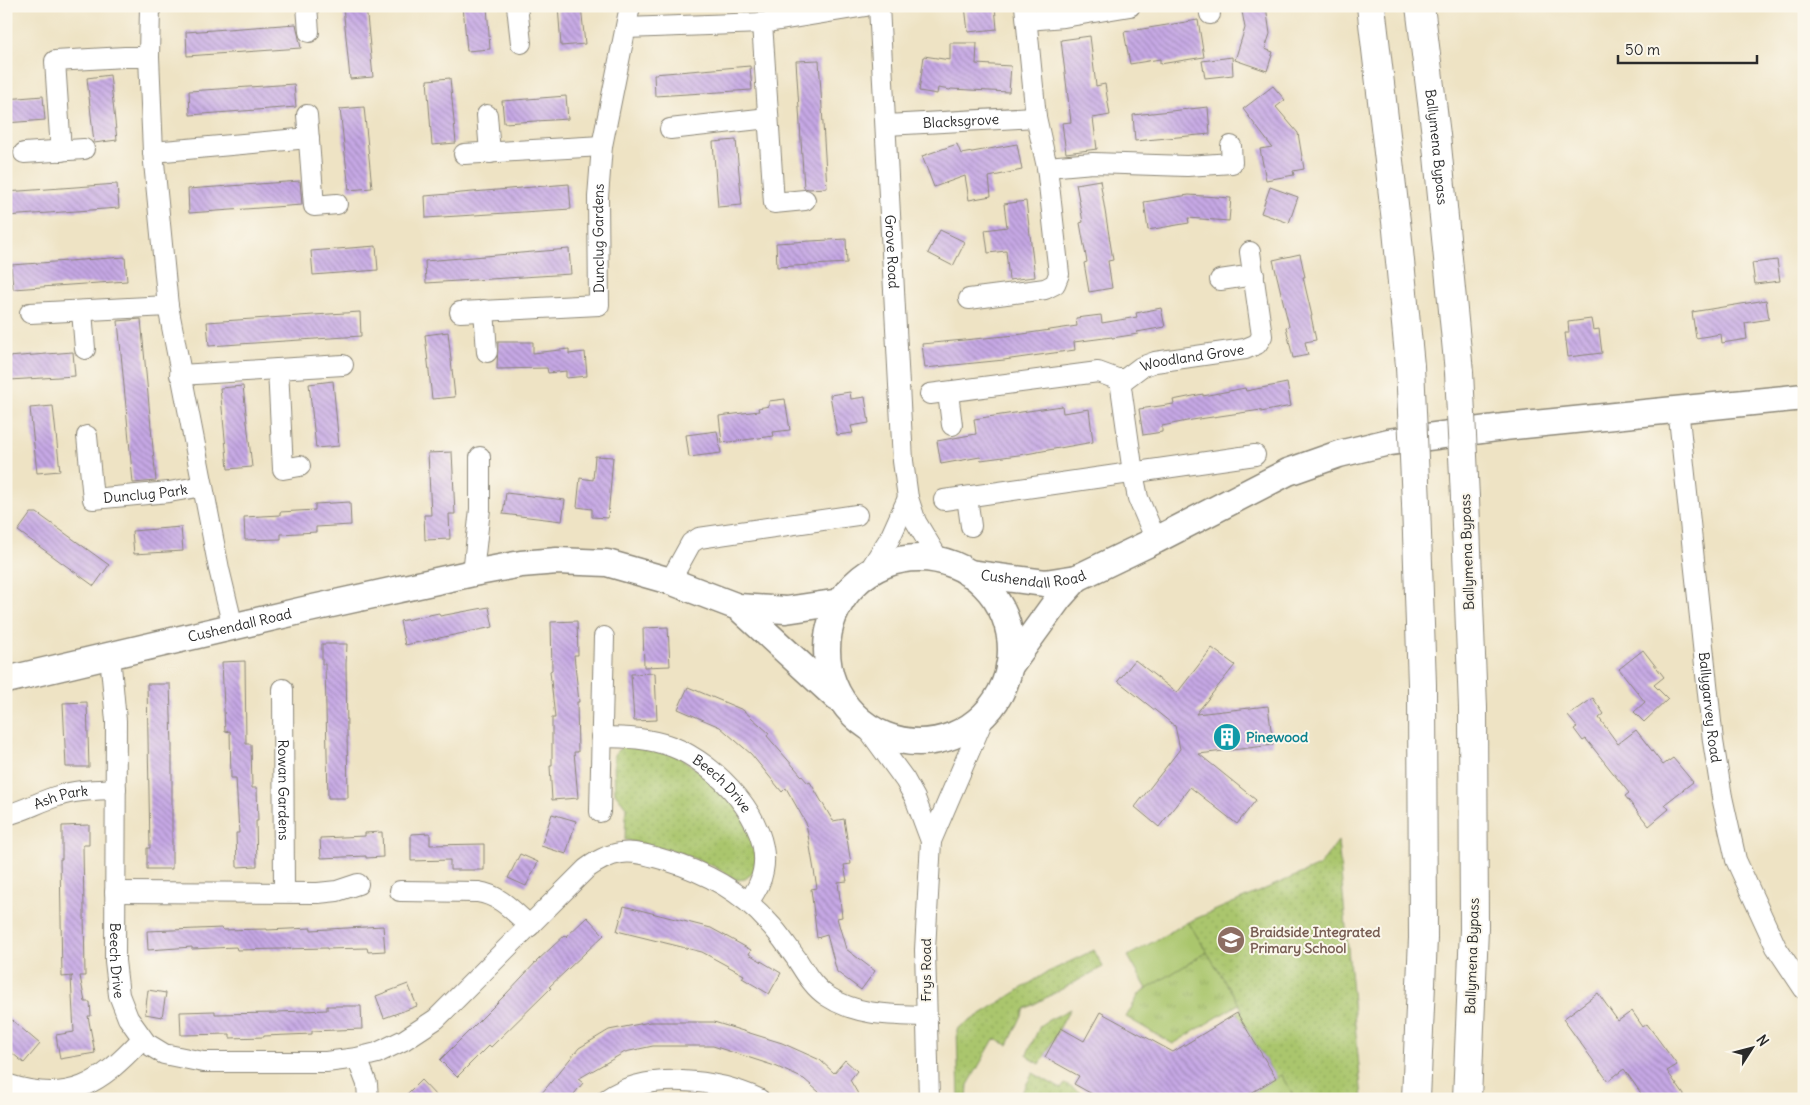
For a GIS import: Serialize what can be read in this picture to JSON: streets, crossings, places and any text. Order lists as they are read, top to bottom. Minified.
{"streets":{"highway":["Ballymena Bypass"],"main road":["Cushendall Road"],"street":["Blacksgrove","Dunclug Gardens","Grove Road","Woodland Grove","Dunclug Park","Ballygarvey Road","Beech Drive","Rowan Gardens","Ash Park","Frys Road"]},"crossings":[["Blacksgrove","Grove Road"],["Dunclug Park","Cushendall Road"],["Cushendall Road","Beech Drive"],["Cushendall Road","Frys Road"],["Beech Drive","Ash Park"],["Beech Drive","Frys Road"]],"places":{"building":["Pinewood"],"school or university":["Braidside Integrated Primary School"]},"scale_bar":"50 m","north":"top right"}
